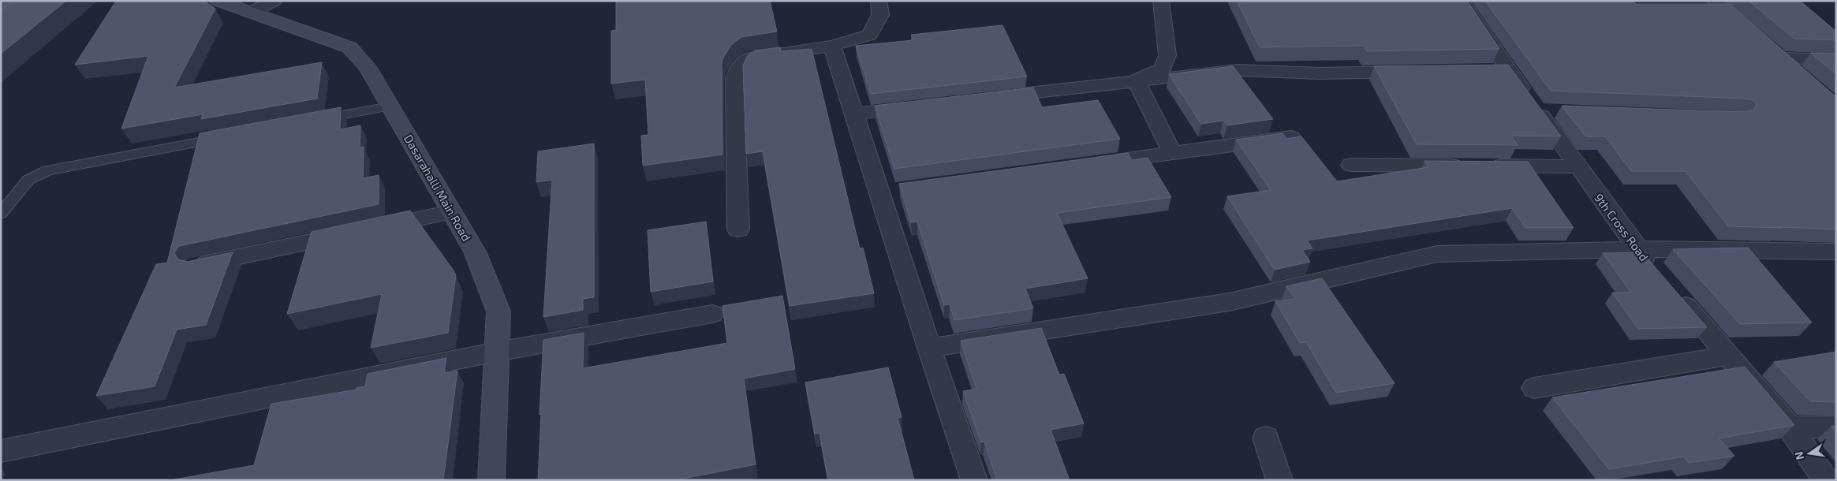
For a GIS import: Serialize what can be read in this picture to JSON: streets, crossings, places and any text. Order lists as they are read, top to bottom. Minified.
{"streets":{"street":["Dasarahalli Main Road","9th Cross Road"]},"north":"left"}
